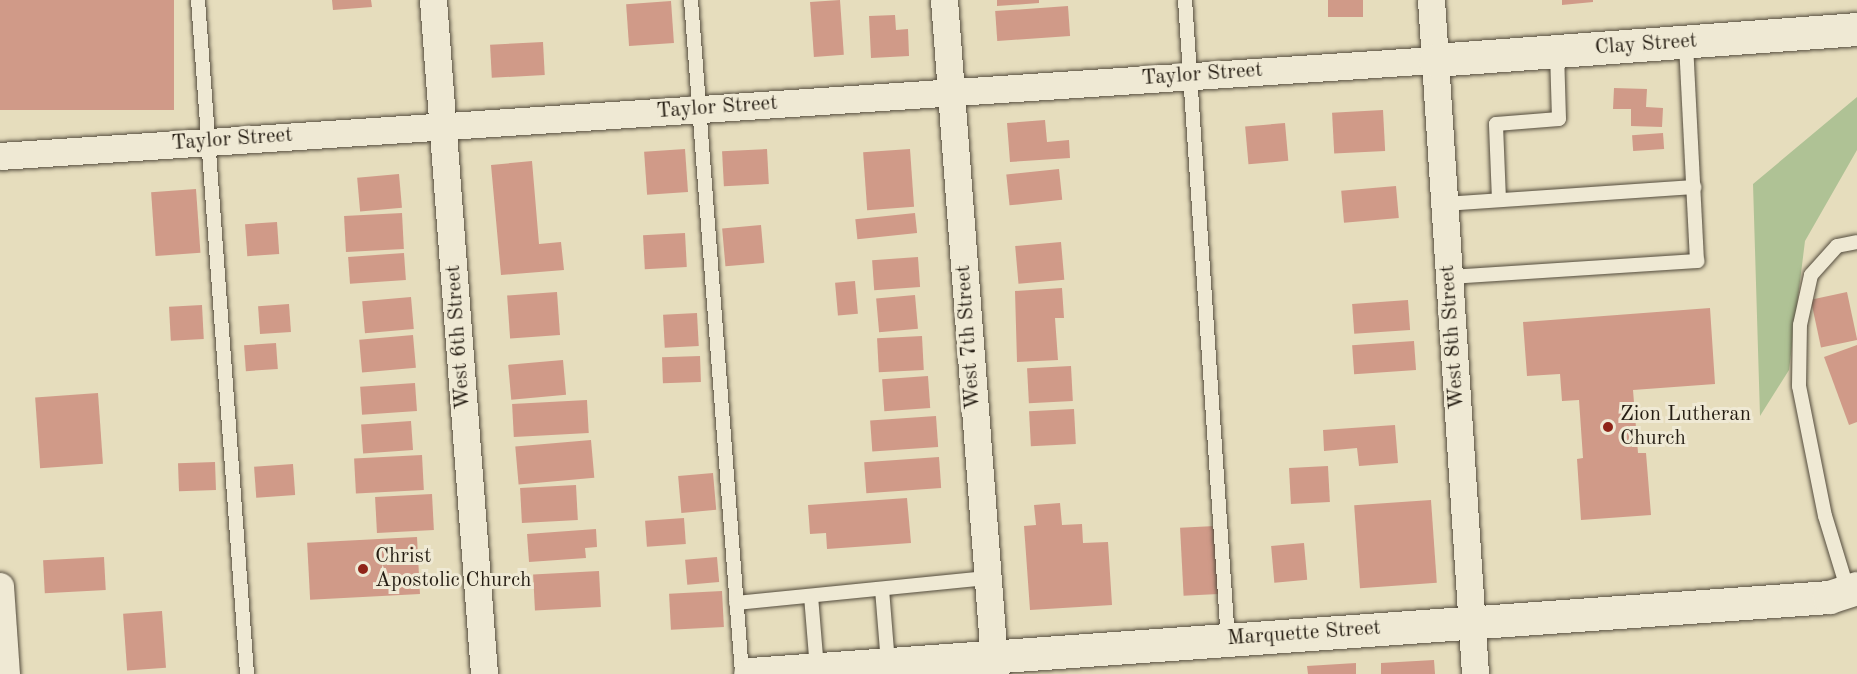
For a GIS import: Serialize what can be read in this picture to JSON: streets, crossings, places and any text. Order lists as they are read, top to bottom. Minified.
{"streets":{"street":["Clay Street","Taylor Street","West 6th Street","West 7th Street","West 8th Street","Marquette Street"]},"crossings":[["Clay Street","Taylor Street"],["Clay Street","West 8th Street"],["Taylor Street","West 6th Street"],["Taylor Street","West 7th Street"],["Taylor Street","West 8th Street"],["West 7th Street","Marquette Street"],["West 8th Street","Marquette Street"]],"places":["Zion Lutheran Church","Christ Apostolic Church"]}
